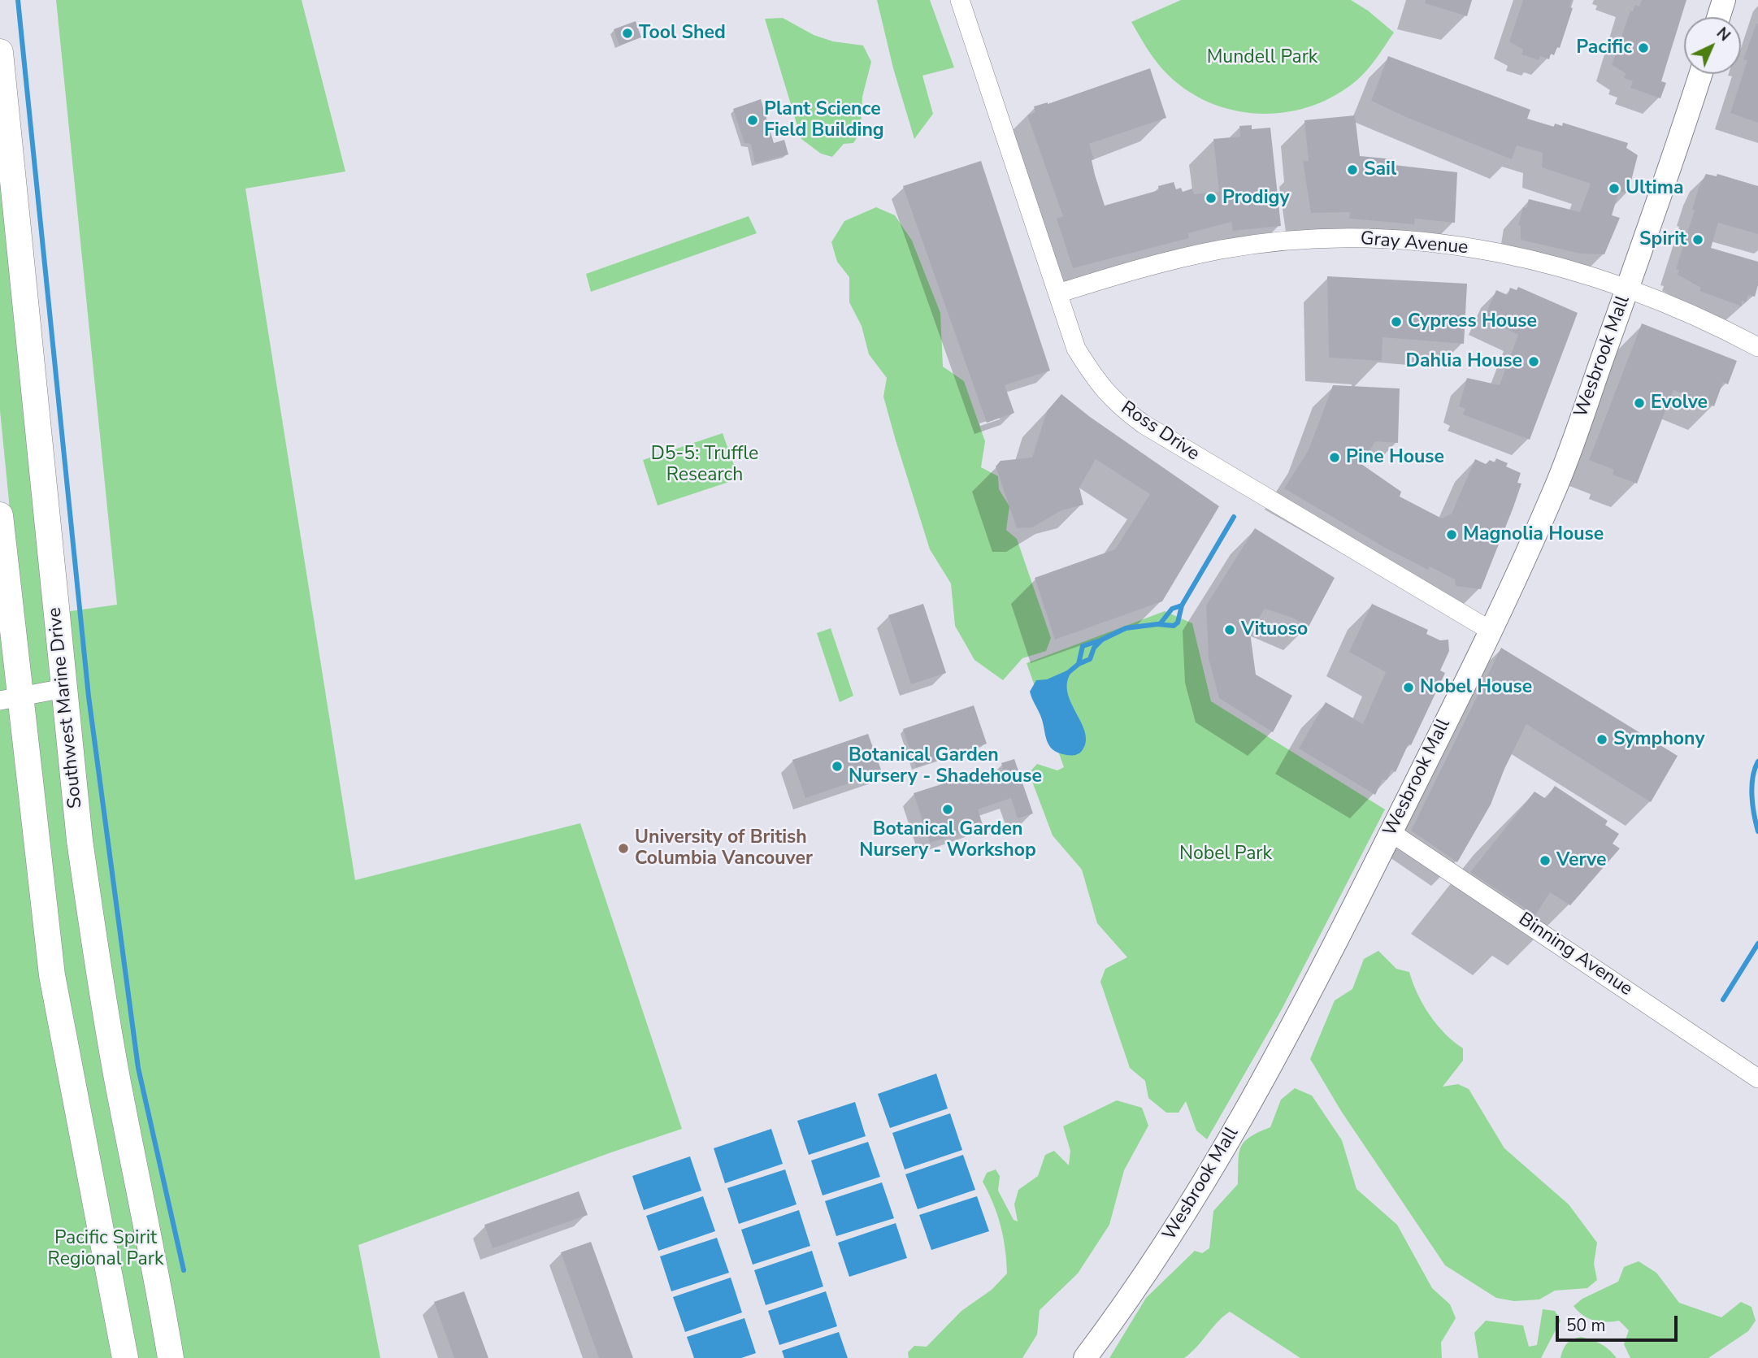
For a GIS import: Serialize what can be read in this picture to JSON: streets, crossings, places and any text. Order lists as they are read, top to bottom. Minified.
{"streets":{"main road":["Southwest Marine Drive"],"street":["Gray Avenue","Wesbrook Mall","Ross Drive","Binning Avenue"]},"crossings":[["Gray Avenue","Wesbrook Mall"],["Gray Avenue","Ross Drive"],["Wesbrook Mall","Ross Drive"],["Wesbrook Mall","Binning Avenue"]],"parks":["Mundell Park","D5-5: Truffle Research","Nobel Park","Pacific Spirit Regional Park"],"places":["Tool Shed","Pacific","Plant Science Field Building","Sail","Ultima","Prodigy","Spirit","Cypress House","Dahlia House","Evolve","Pine House","Magnolia House","Vituoso","Nobel House","Symphony","Botanical Garden Nursery - Shadehouse","Botanical Garden Nursery - Workshop","University of British Columbia Vancouver","Verve"],"scale_bar":"50 m","north":"top right"}
